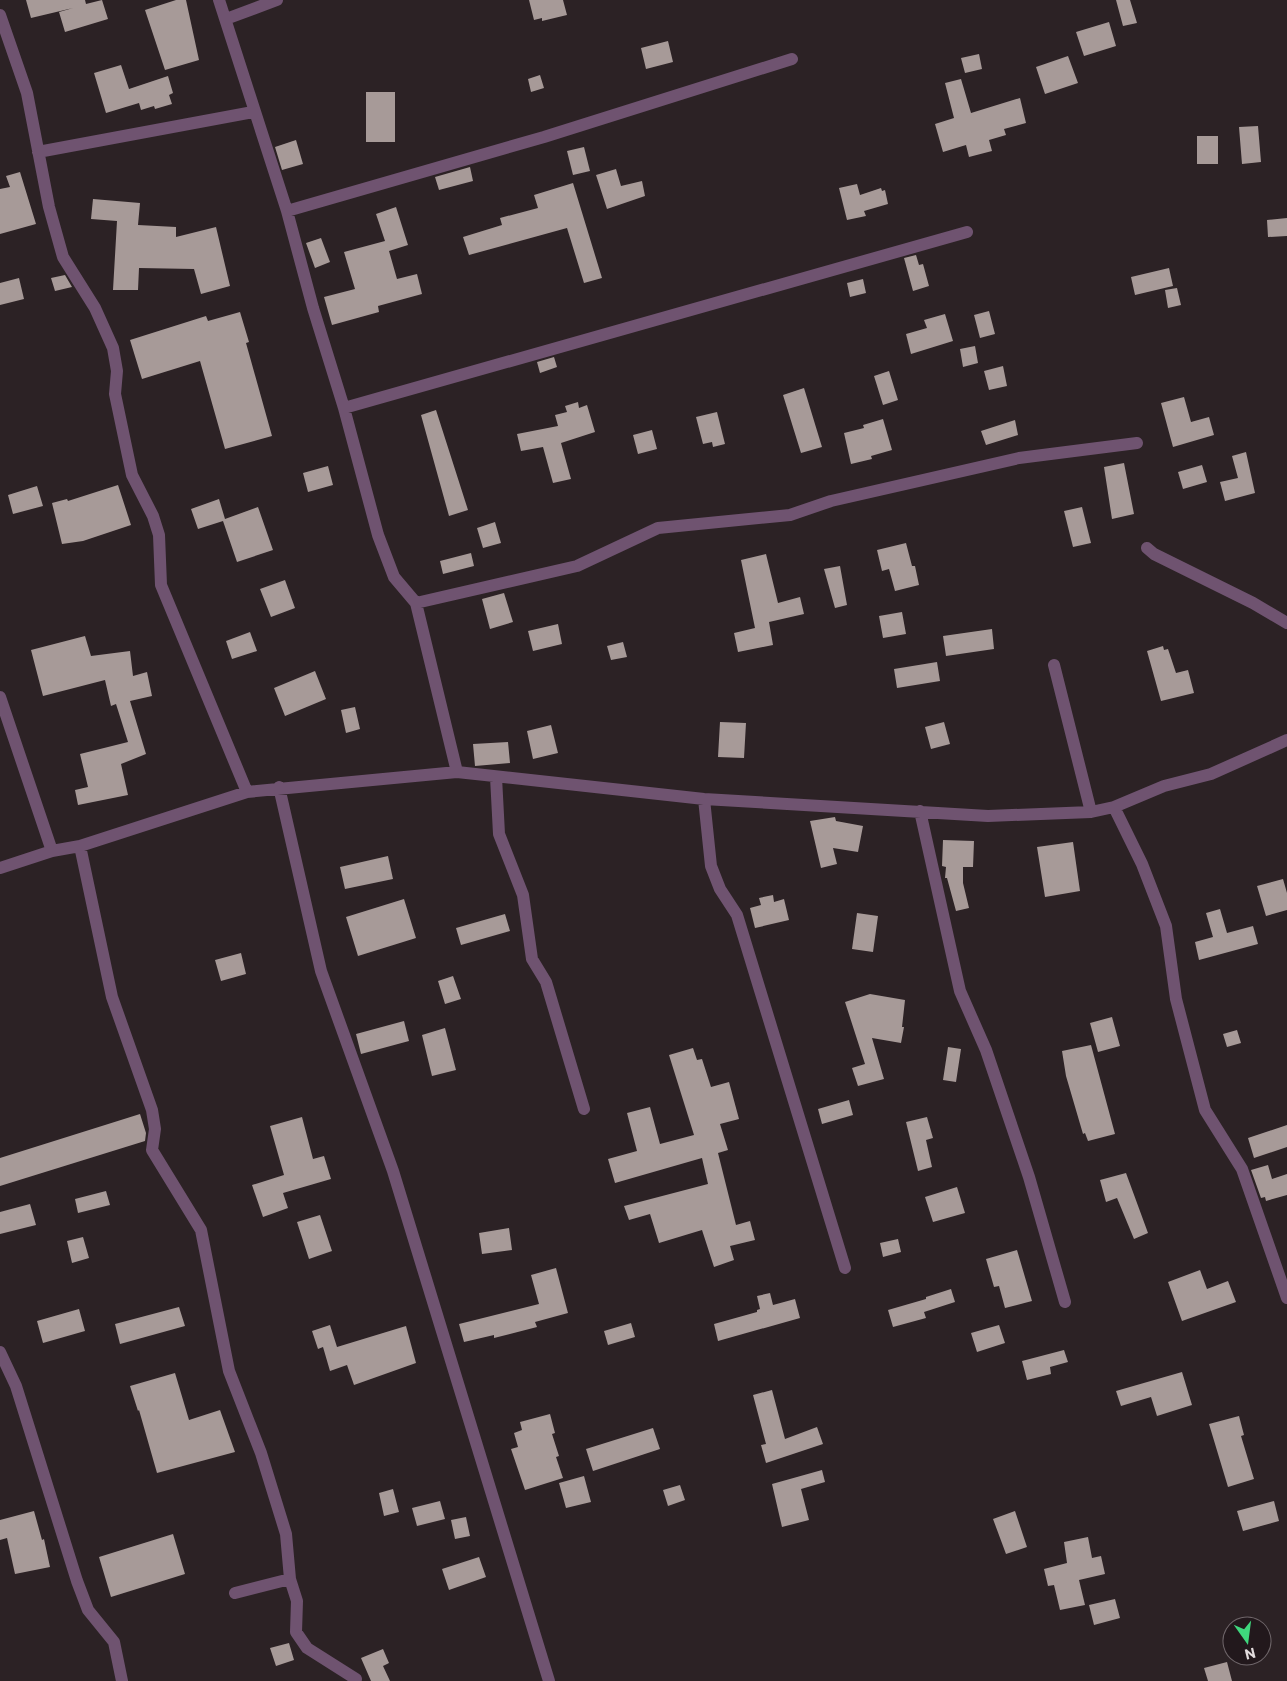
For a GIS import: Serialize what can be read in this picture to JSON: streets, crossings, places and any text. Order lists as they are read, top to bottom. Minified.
{"north":"bottom"}
